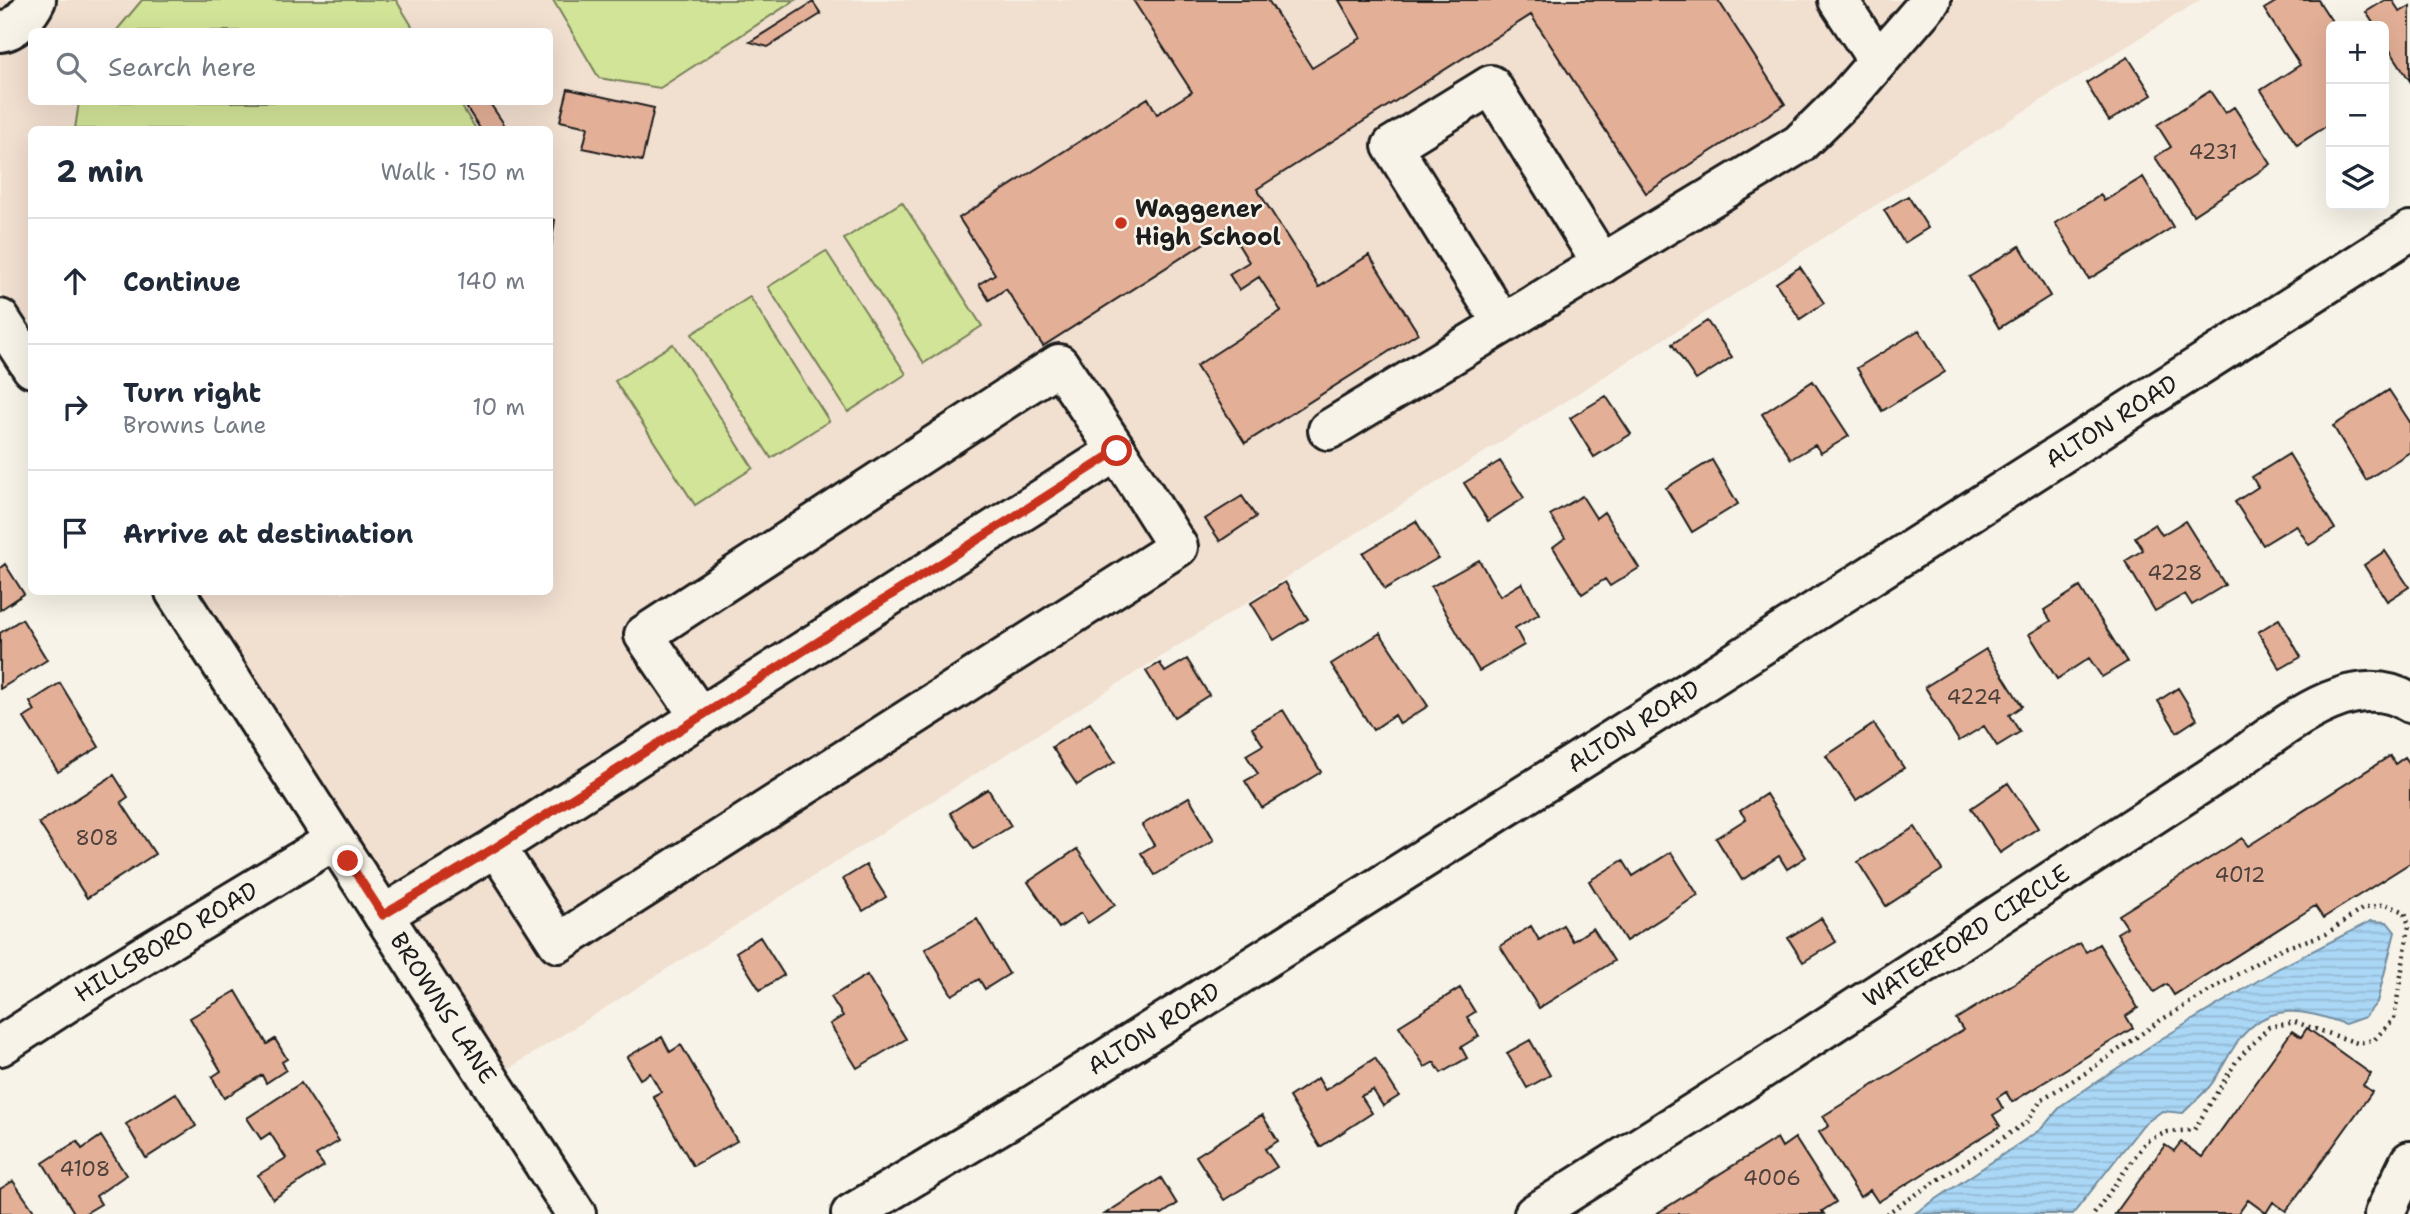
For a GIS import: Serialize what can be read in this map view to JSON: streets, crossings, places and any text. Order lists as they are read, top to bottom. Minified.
{"streets":{"street":["ALTON ROAD","WATERFORD CIRCLE","HILLSBORO ROAD","BROWNS LANE"]},"crossings":[["HILLSBORO ROAD","BROWNS LANE"]],"places":["Waggener High School"],"house_numbers":["4231","4228","4224","808","4012","4108","4006"],"page":{"map_buttons":["+","−"],"search":"Search here","heading":["2 min","Walk · 150 m"],"list":[["Continue","140 m"],["Turn right","Browns Lane","10 m"],"Arrive at destination"]}}
